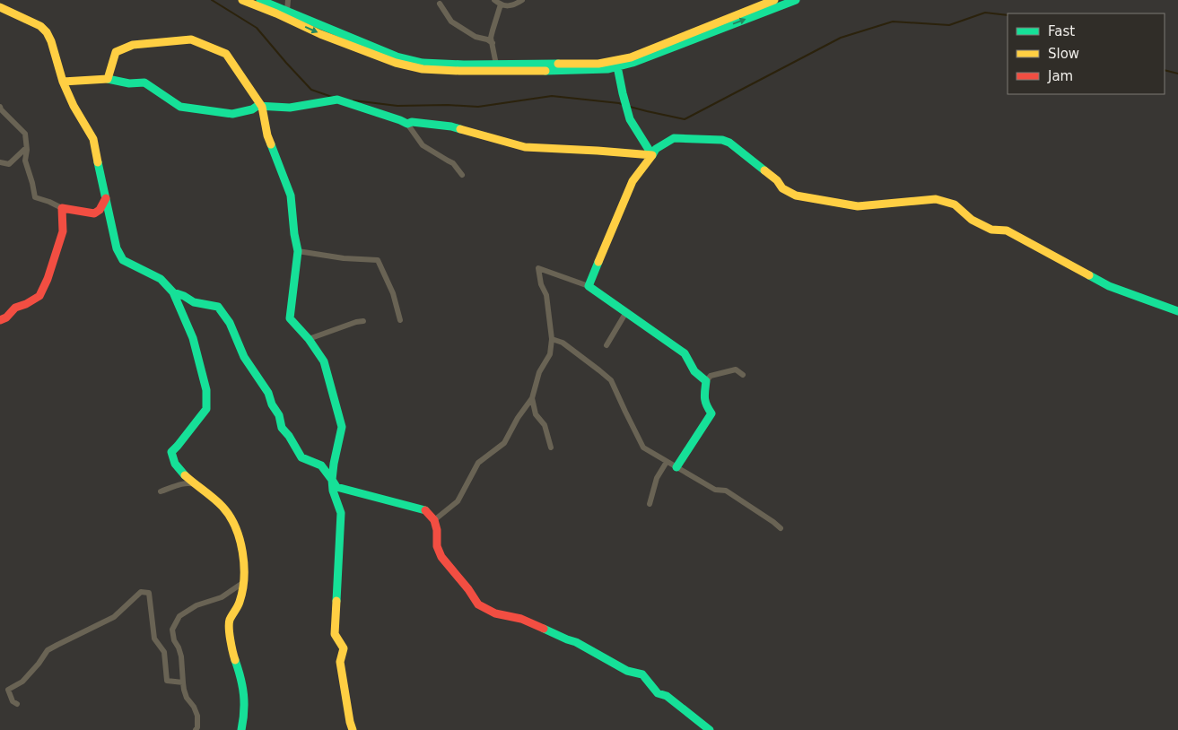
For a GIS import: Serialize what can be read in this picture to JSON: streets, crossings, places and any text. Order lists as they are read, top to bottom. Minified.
{"legend":["Fast","Slow","Jam"]}
